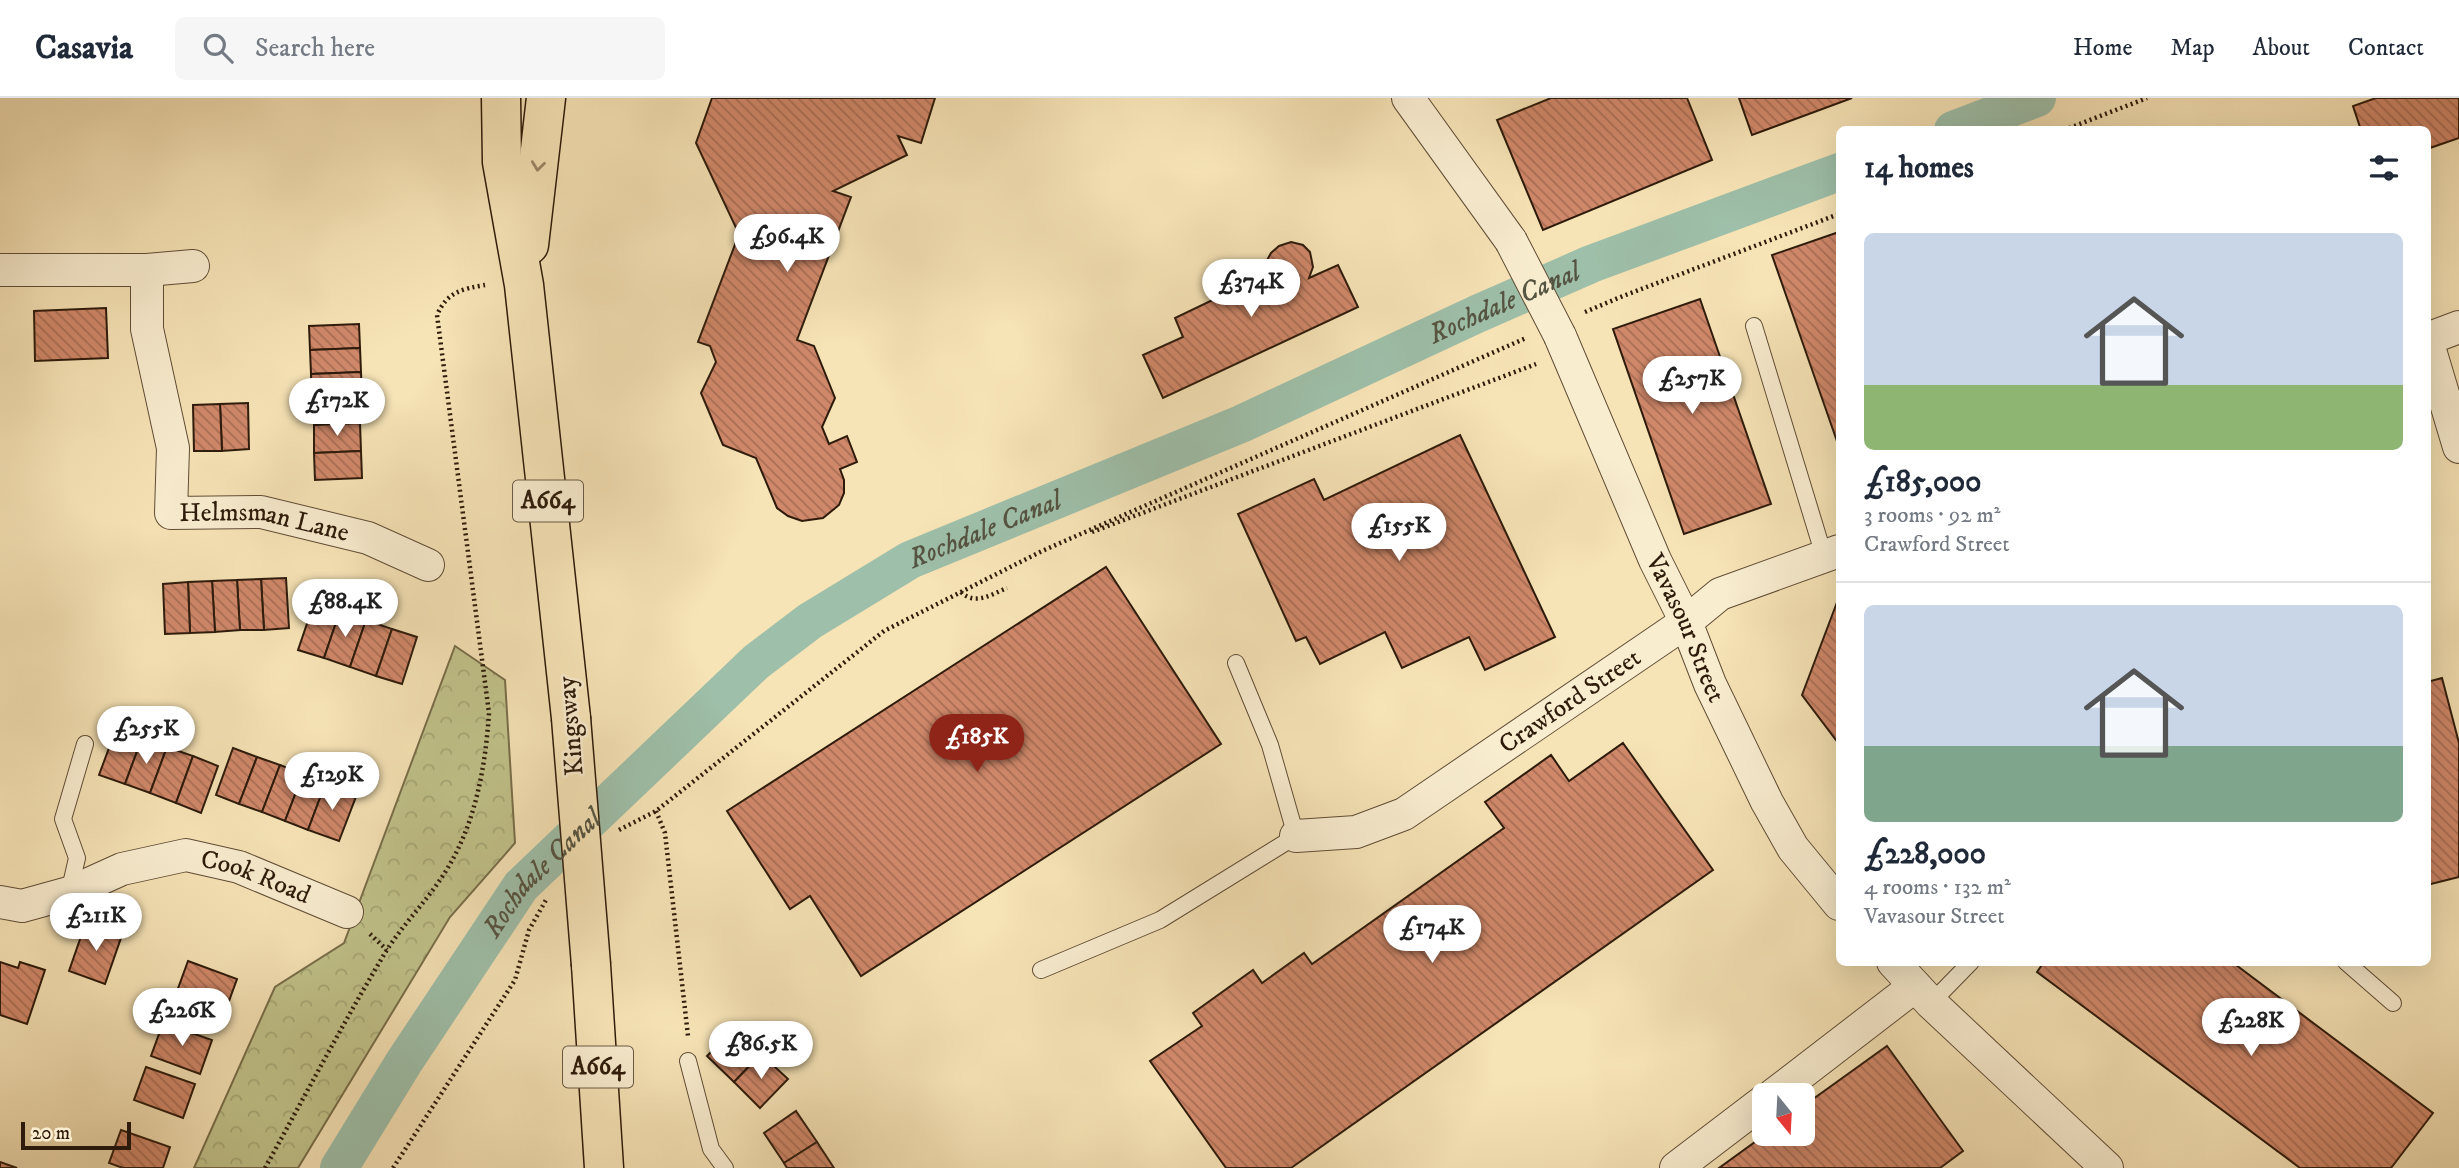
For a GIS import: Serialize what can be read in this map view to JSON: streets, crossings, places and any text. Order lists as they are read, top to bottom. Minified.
{"streets":{"main road":["A664","Kingsway"],"street":["Helmsman Lane","Vavasour Street","Crawford Street","Cook Road"]},"crossings":[["A664","Kingsway"],["Vavasour Street","Crawford Street"]],"water":["Rochdale Canal"],"scale_bar":"20 m","north":"bottom","page":{"header":"Casavia","search":"Search here","nav":["Home","Map","About","Contact"],"heading":"14 homes","list":[{"name":"£185,000","note":"3 rooms · 92 m² · Crawford Street"},{"name":"£228,000","note":"4 rooms · 132 m² · Vavasour Street"}],"price":["£96.4K","£374K","£257K","£172K","£155K","£88.4K","£255K","£185K","£129K","£211K","£174K","£226K","£228K","£86.5K"],"scale":"20 m"}}
